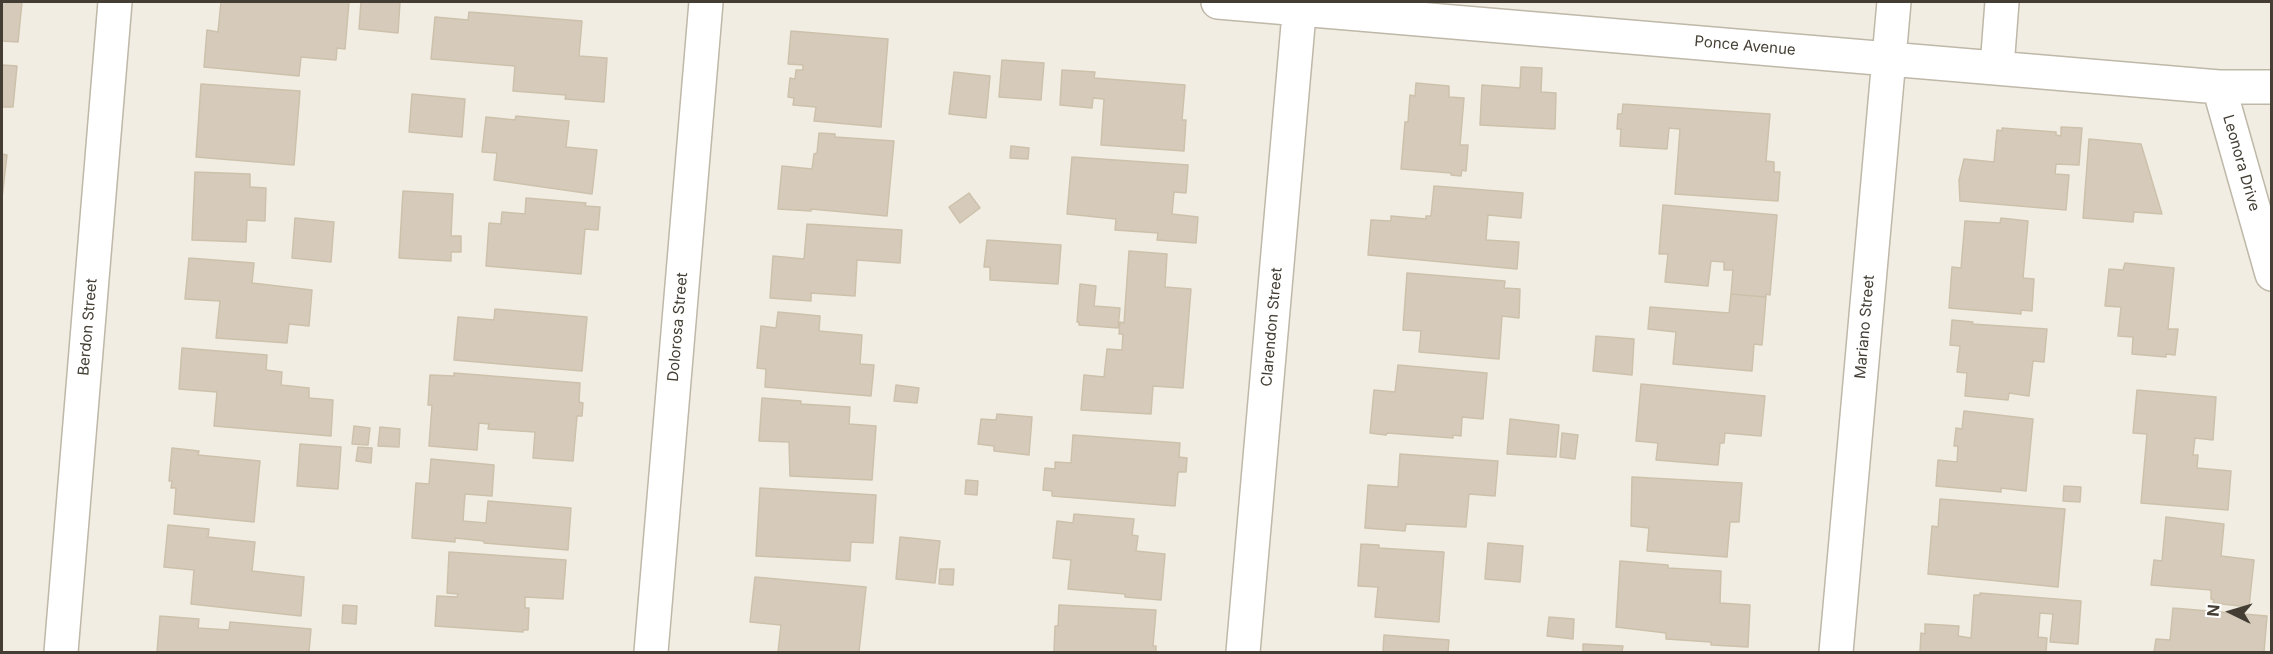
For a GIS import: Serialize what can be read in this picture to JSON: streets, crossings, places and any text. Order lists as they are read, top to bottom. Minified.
{"streets":{"street":["Ponce Avenue","Leonora Drive","Berdon Street","Dolorosa Street","Clarendon Street","Mariano Street"]},"crossings":[["Ponce Avenue","Leonora Drive"],["Ponce Avenue","Clarendon Street"],["Ponce Avenue","Mariano Street"]],"north":"left"}
